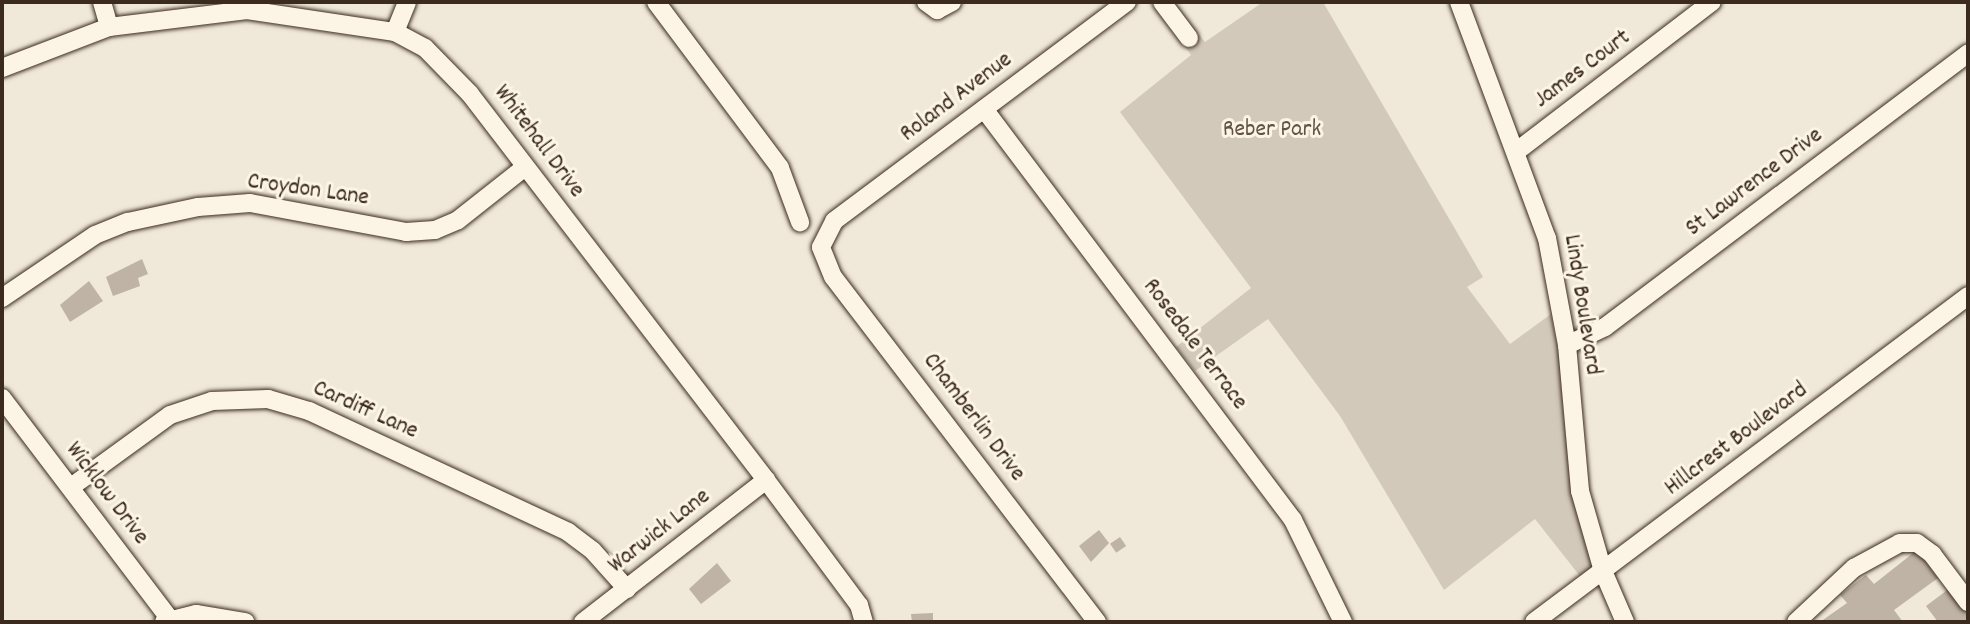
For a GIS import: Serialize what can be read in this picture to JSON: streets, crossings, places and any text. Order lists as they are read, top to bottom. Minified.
{"streets":{"street":["James Court","Roland Avenue","Whitehall Drive","St Lawrence Drive","Croydon Lane","Lindy Boulevard","Rosedale Terrace","Cardiff Lane","Chamberlin Drive","Hillcrest Boulevard","Wicklow Drive","Warwick Lane"]},"crossings":[["James Court","Lindy Boulevard"],["Roland Avenue","Rosedale Terrace"],["Roland Avenue","Chamberlin Drive"],["Whitehall Drive","Croydon Lane"],["Whitehall Drive","Warwick Lane"],["St Lawrence Drive","Lindy Boulevard"],["Lindy Boulevard","Hillcrest Boulevard"],["Cardiff Lane","Wicklow Drive"],["Cardiff Lane","Warwick Lane"]],"parks":["Reber Park"]}
